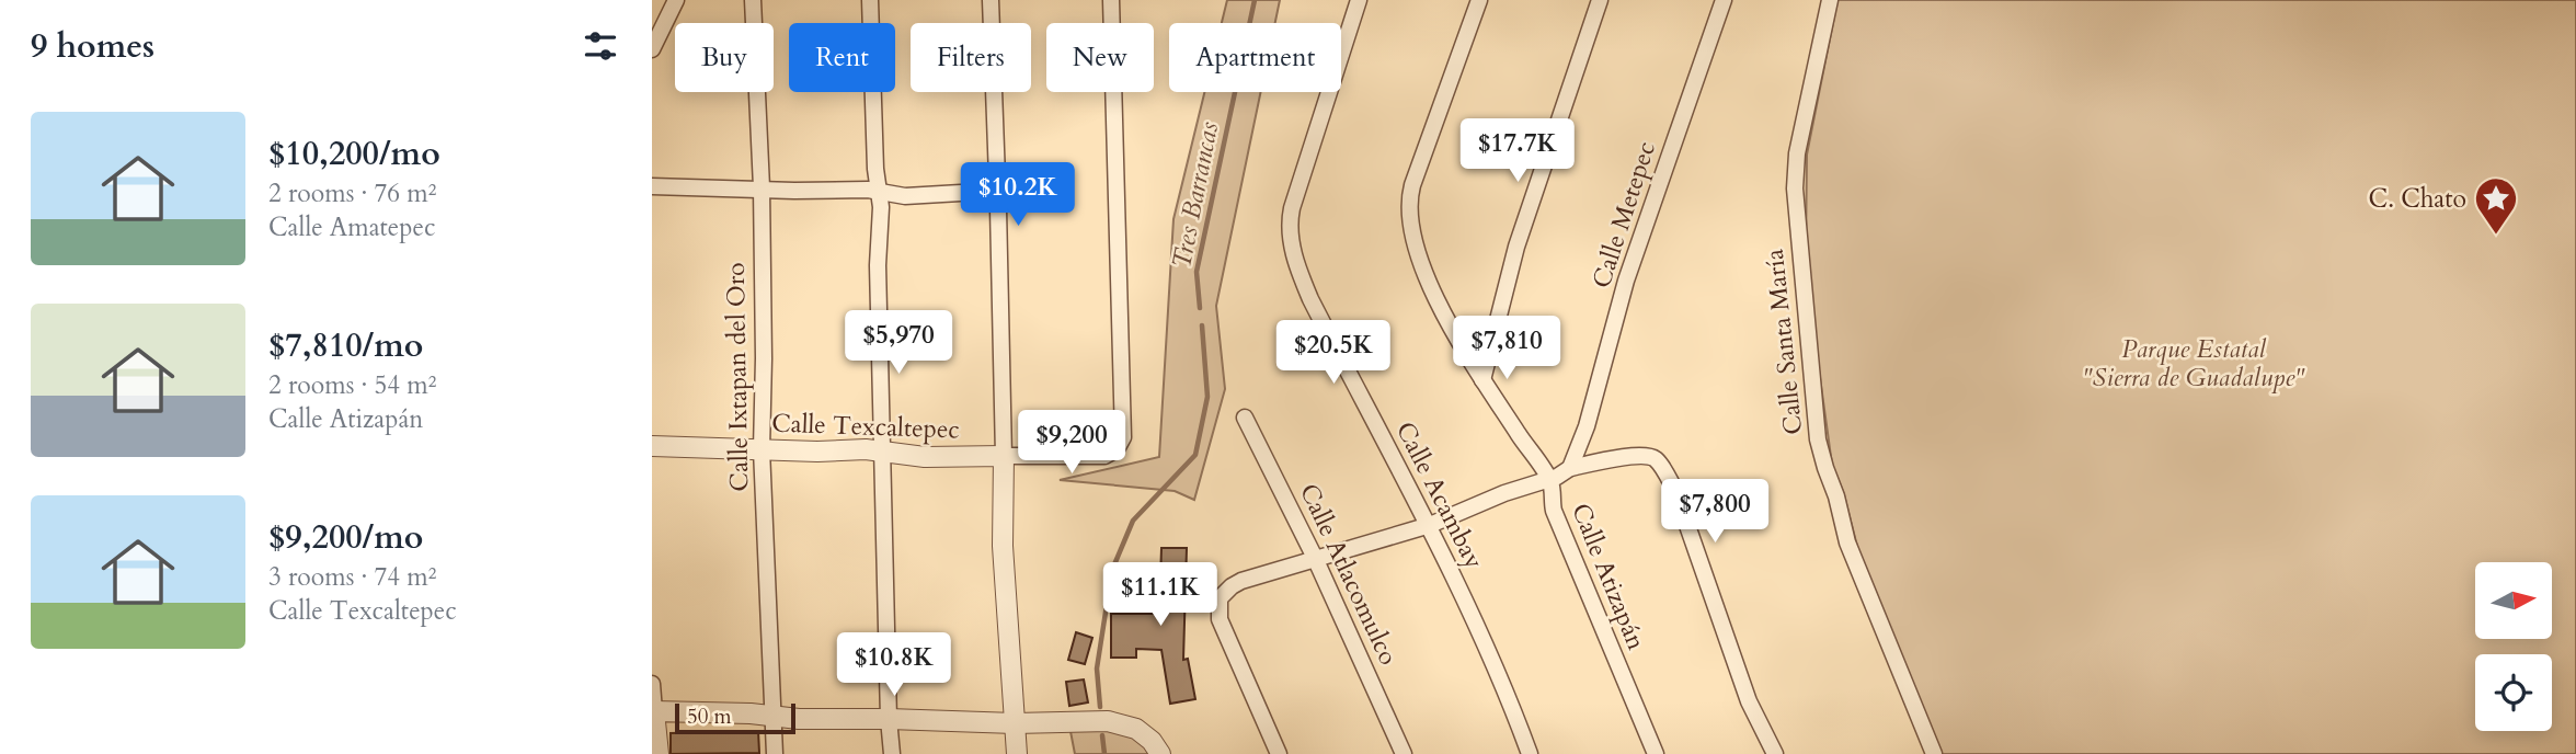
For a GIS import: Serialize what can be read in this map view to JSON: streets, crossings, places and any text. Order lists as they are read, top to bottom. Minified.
{"streets":{"street":["Calle Metepec","Calle Santa María","Calle Ixtapan del Oro","Calle Texcaltepec","Calle Acambay","Calle Atlacomulco","Calle Atizapán"]},"crossings":[["Calle Ixtapan del Oro","Calle Texcaltepec"]],"water":["Tres Barrancas"],"parks":["Parque Estatal \"Sierra de Guadalupe\""],"places":{"place":["C. Chato"]},"scale_bar":"50 m","north":"right","page":{"heading":"9 homes","chip":["Buy","Rent","Filters","New","Apartment"],"list":[{"name":"$10,200/mo","note":"2 rooms · 76 m² · Calle Amatepec"},{"name":"$7,810/mo","note":"2 rooms · 54 m² · Calle Atizapán"},{"name":"$9,200/mo","note":"3 rooms · 74 m² · Calle Texcaltepec"}],"price":["$17.7K","$10.2K","$5,970","$7,810","$20.5K","$9,200","$7,800","$11.1K","$10.8K"],"scale":"50 m"}}
